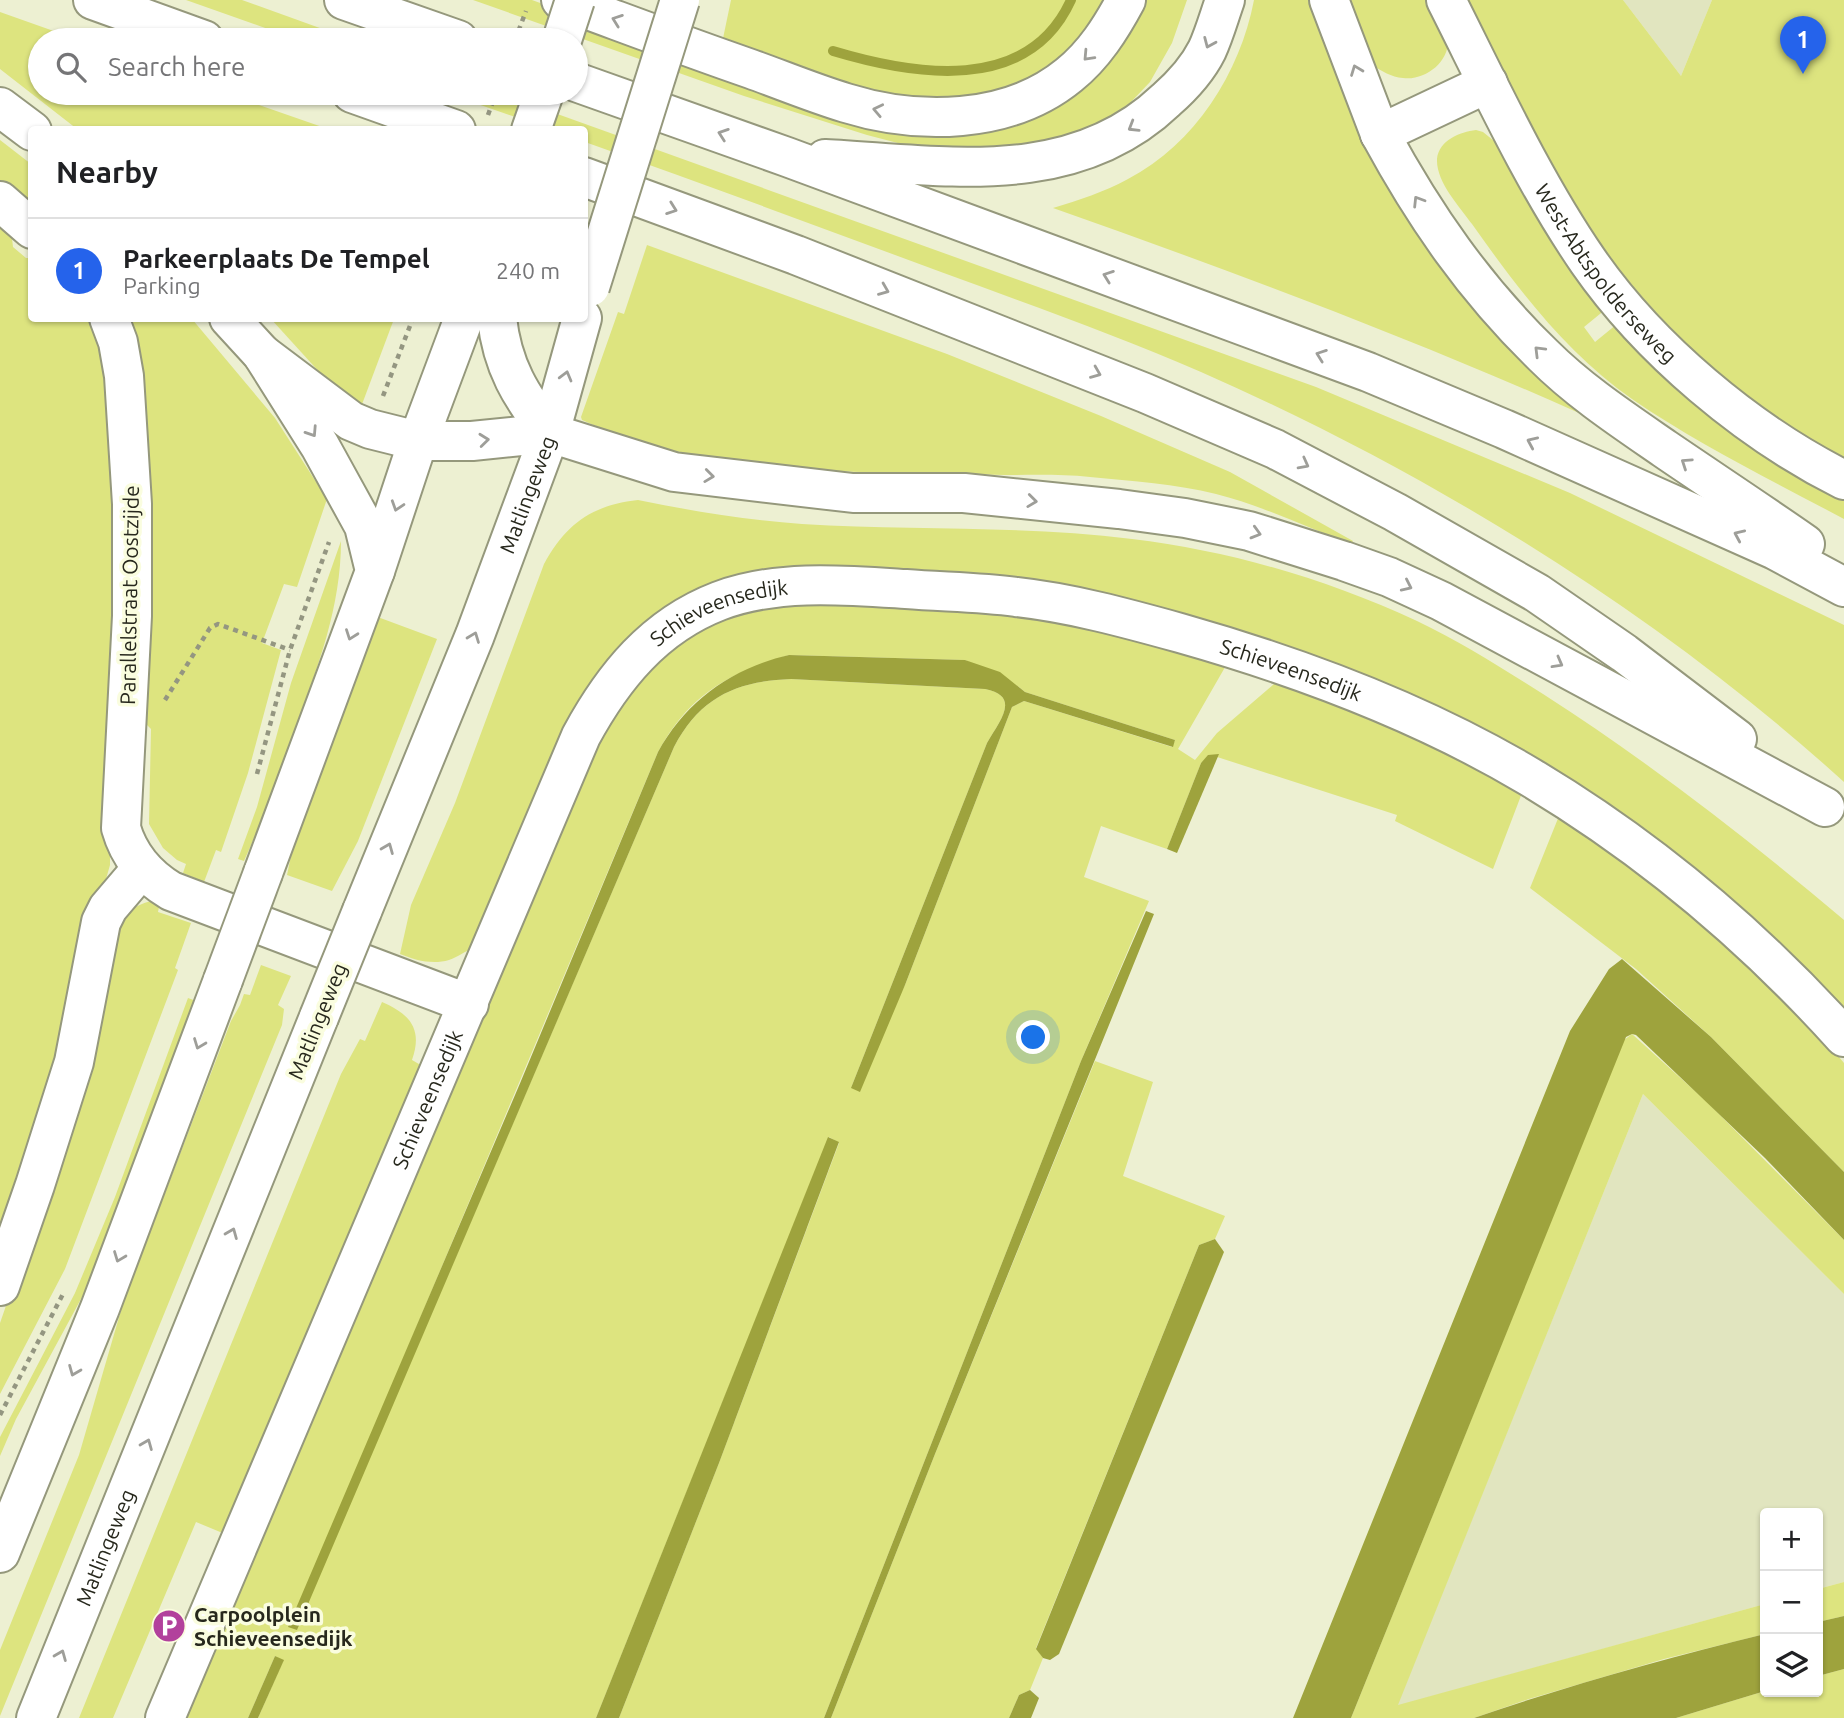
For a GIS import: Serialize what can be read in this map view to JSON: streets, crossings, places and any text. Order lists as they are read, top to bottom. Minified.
{"streets":{"main road":["West-Abtspolderseweg","Matlingeweg","Parallelstraat Oostzijde","Schieveensedijk"]},"crossings":[["Parallelstraat Oostzijde","Schieveensedijk"]],"places":{"parking":["Carpoolplein Schieveensedijk"]},"page":{"pins":"1","search":"Search here","heading":"Nearby","list":[{"mark":"1","name":"Parkeerplaats De Tempel","note":"Parking","value":"240 m"}],"map_buttons":["+","−"]}}
